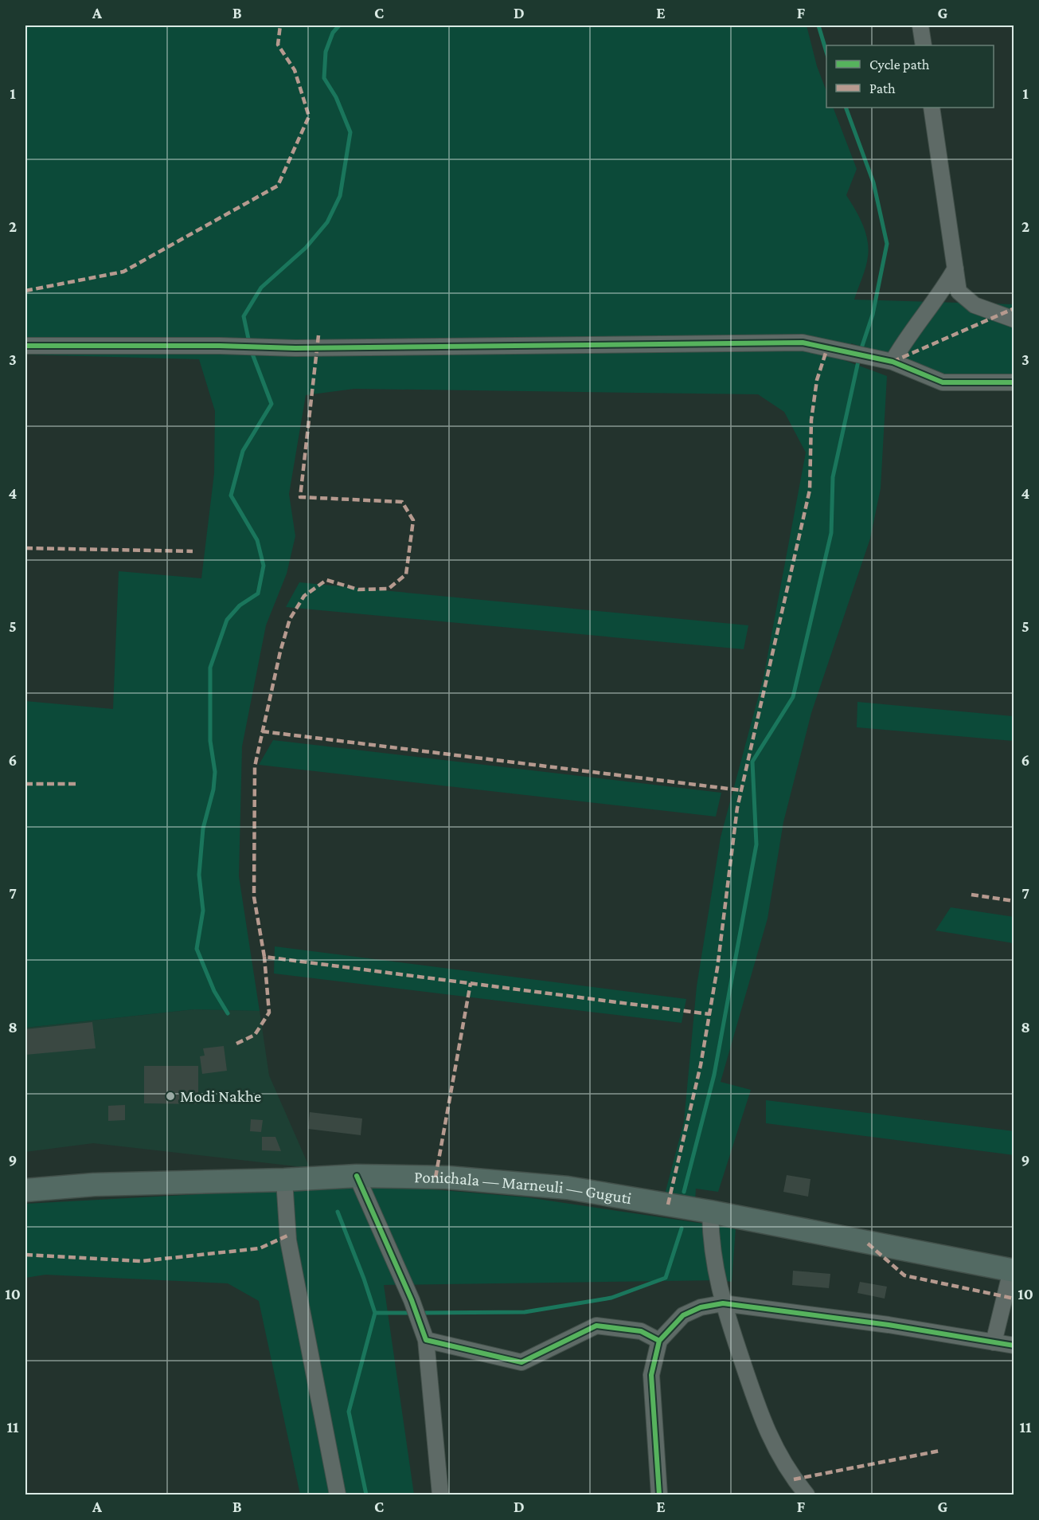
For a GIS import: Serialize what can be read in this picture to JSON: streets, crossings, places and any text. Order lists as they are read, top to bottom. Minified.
{"streets":{"highway":["Ponichala — Marneuli — Guguti"]},"places":["Modi Nakhe"],"legend":["Cycle path","Path"],"grid":{"columns":["A","B","C","D","E","F","G"],"rows":["1","2","3","4","5","6","7","8","9","10","11"]}}
